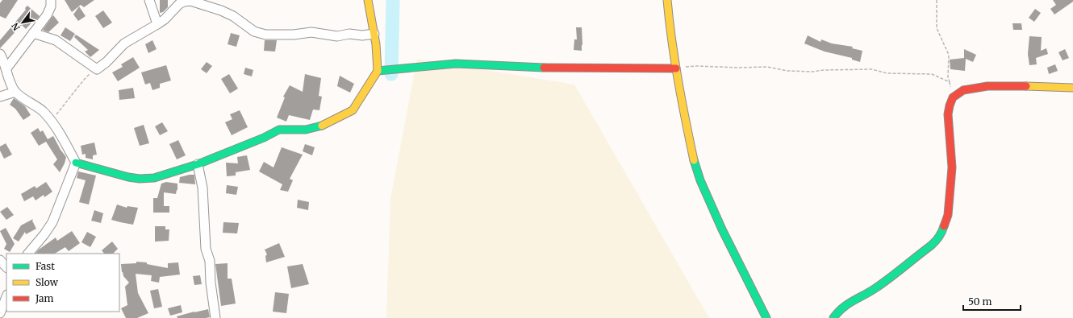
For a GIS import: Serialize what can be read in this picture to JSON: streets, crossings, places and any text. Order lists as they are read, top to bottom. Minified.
{"legend":["Fast","Slow","Jam"],"scale_bar":"50 m","north":"bottom left"}
